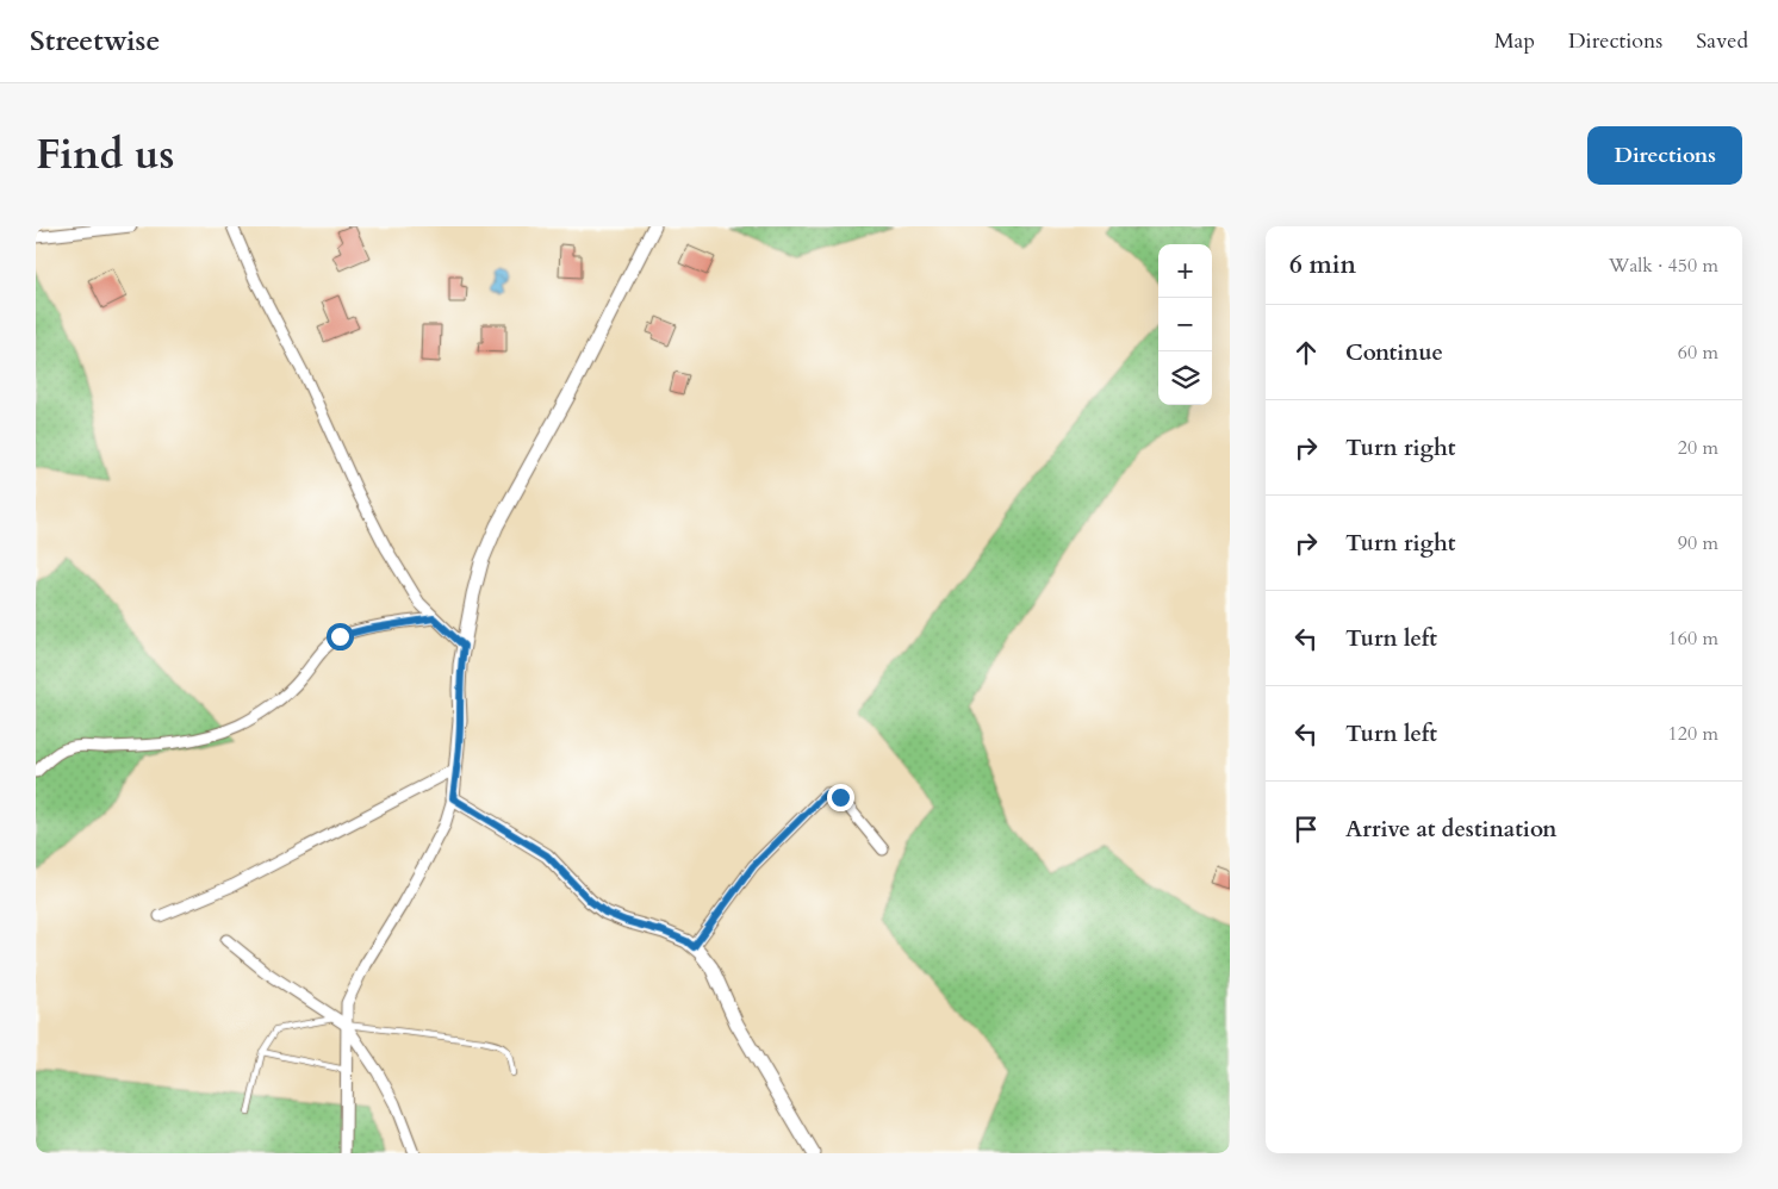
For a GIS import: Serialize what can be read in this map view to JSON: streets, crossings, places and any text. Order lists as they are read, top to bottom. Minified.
{"page":{"header":"Streetwise","nav":["Map","Directions","Saved"],"title":"Find us","buttons":"Directions","heading":["6 min","Walk · 450 m"],"map_buttons":["+","−"],"list":[["Continue","60 m"],["Turn right","20 m"],["Turn right","90 m"],["Turn left","160 m"],["Turn left","120 m"],"Arrive at destination"]}}
